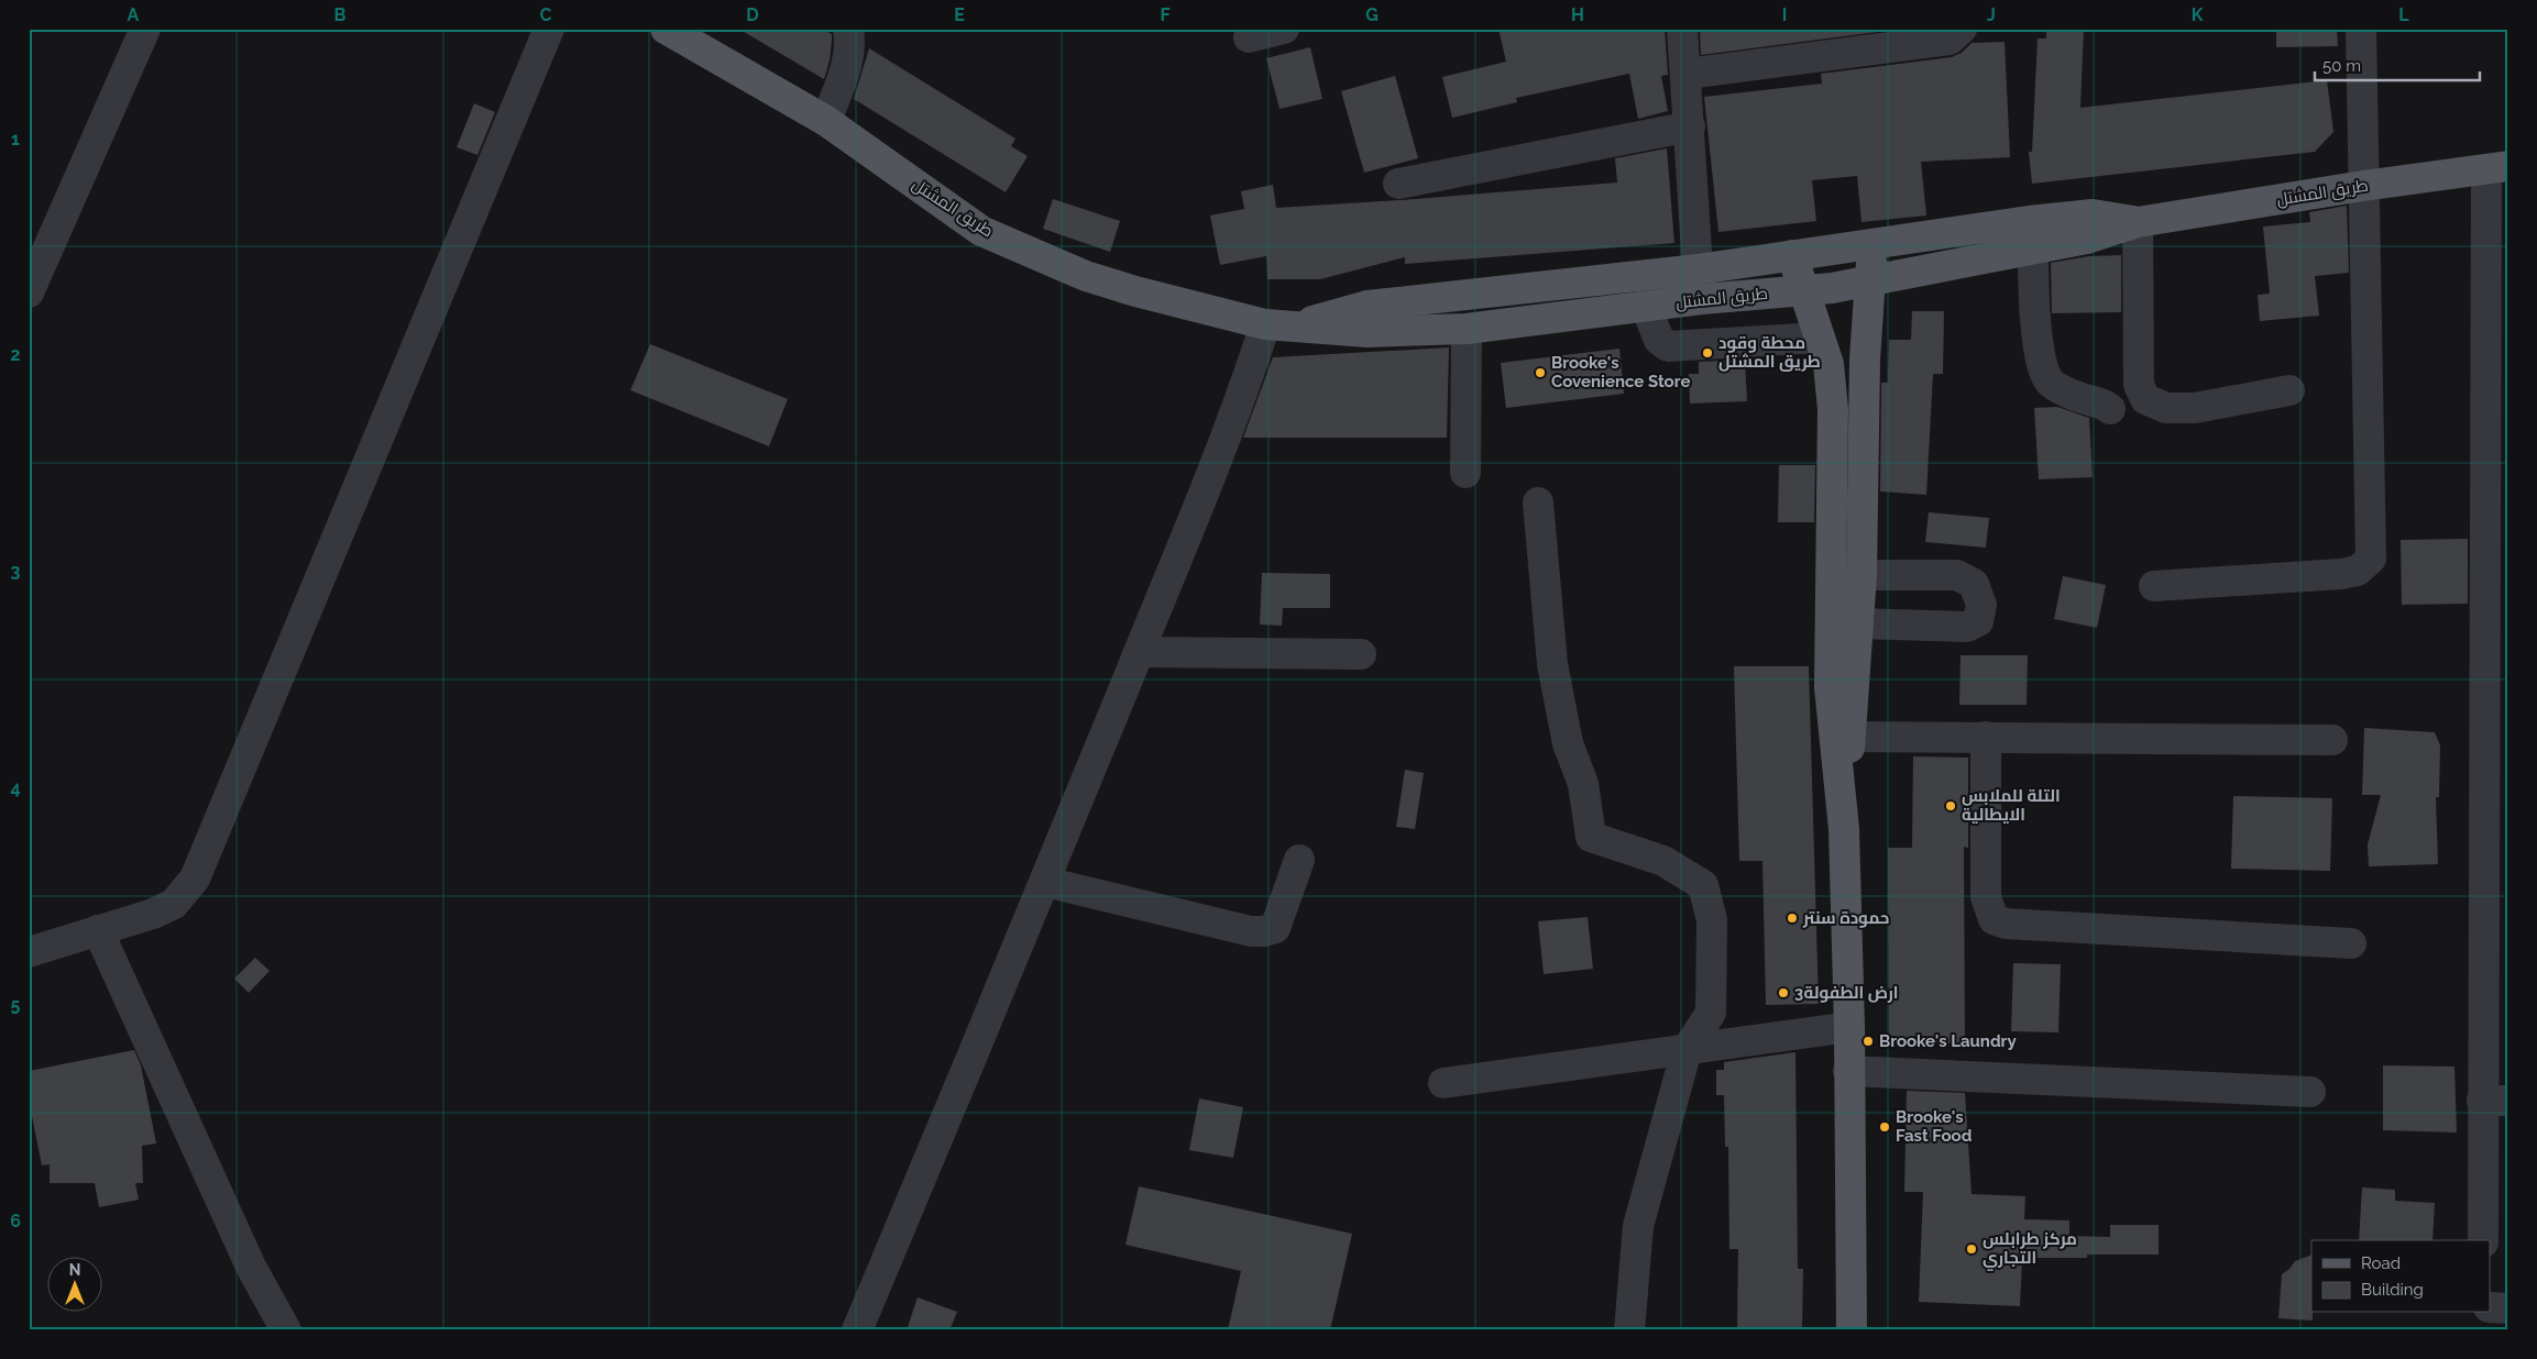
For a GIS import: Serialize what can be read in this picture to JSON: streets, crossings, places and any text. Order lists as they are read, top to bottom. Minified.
{"streets":{"main road":["طريق المشتل"]},"places":["محطة وقود طريق المشتل","Brooke's Covenience Store","التلة للملابس الايطالية","حمودة سنتر","ارض الطفولة3","Brooke's Laundry","Brooke's Fast Food","مركز طرابلس التجاري"],"legend":["Road","Building"],"scale_bar":"50 m","north":"top","grid":{"columns":["A","B","C","D","E","F","G","H","I","J","K","L"],"rows":["1","2","3","4","5","6"]}}
